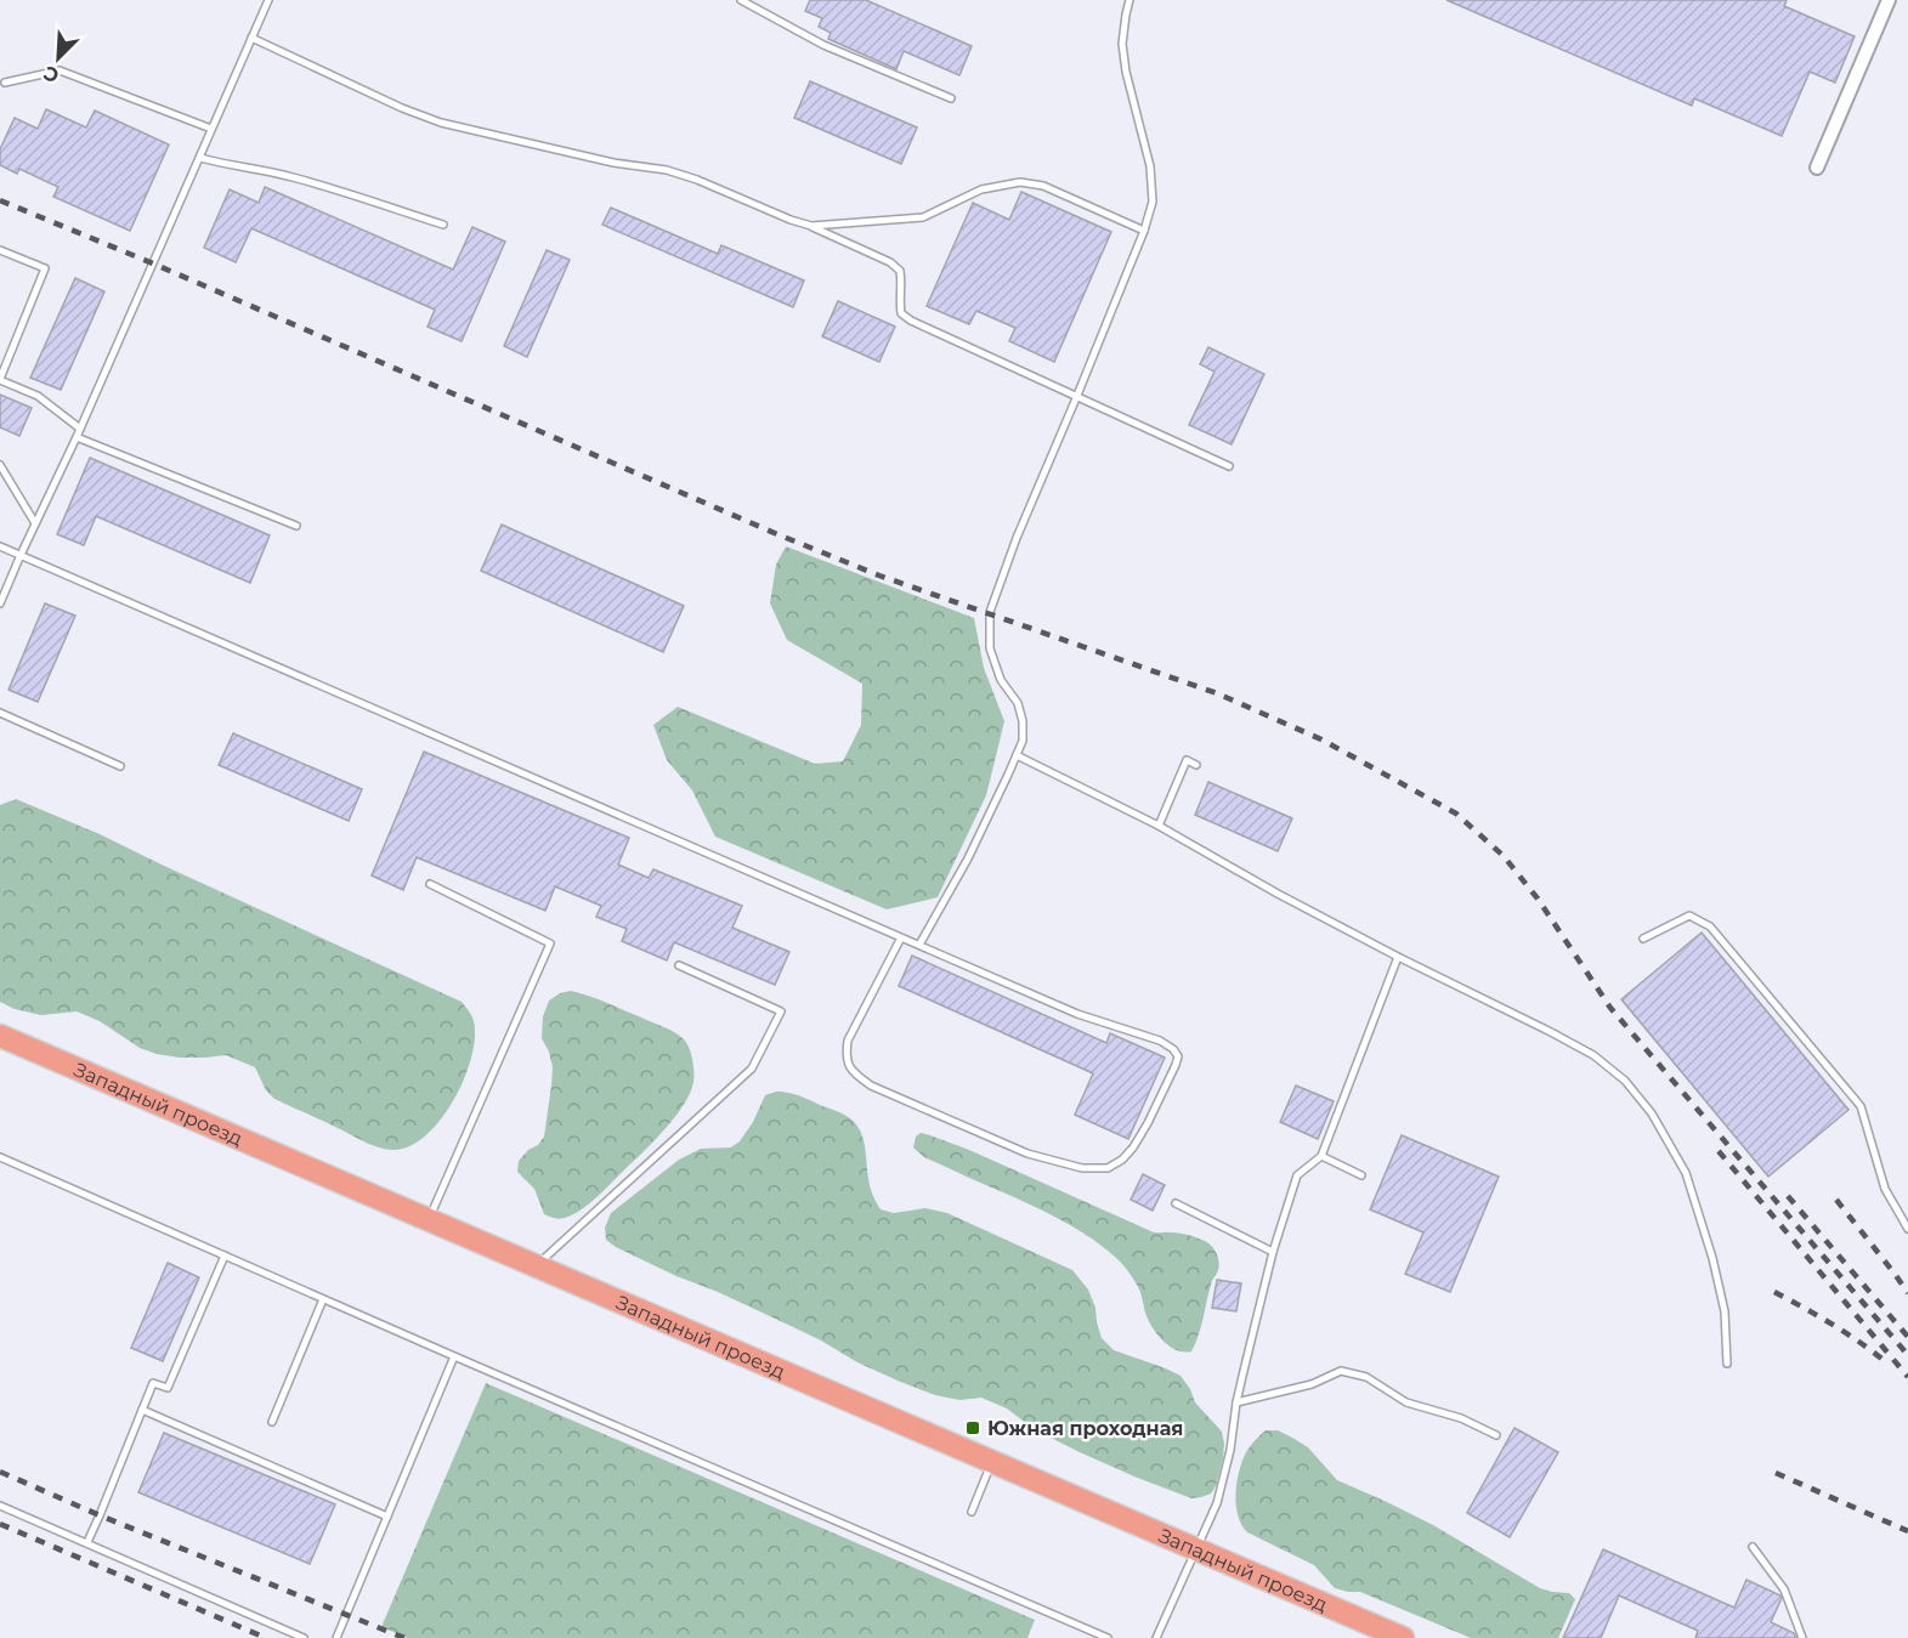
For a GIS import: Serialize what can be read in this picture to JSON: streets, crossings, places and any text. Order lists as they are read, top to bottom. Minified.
{"streets":{"main road":["Западный проезд"]},"places":{"transit":["Южная проходная"]},"north":"bottom left"}
